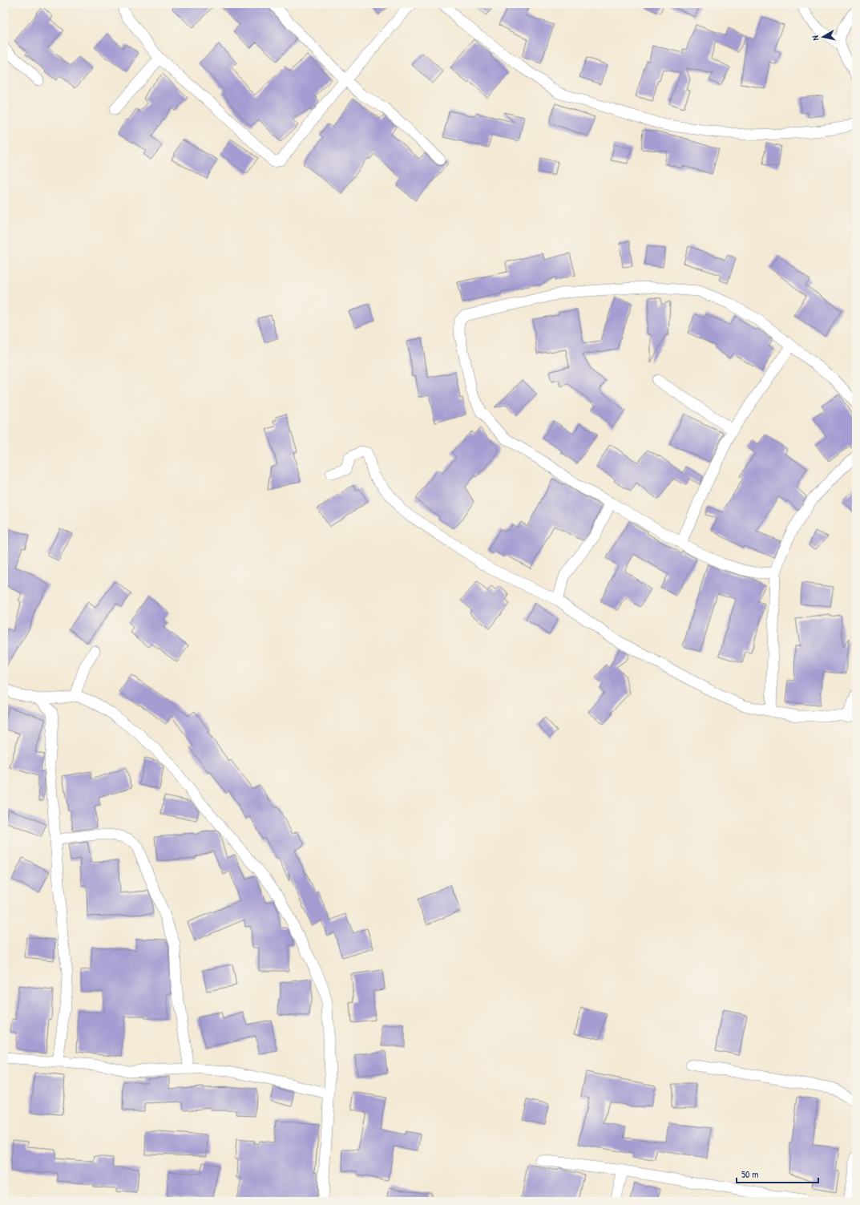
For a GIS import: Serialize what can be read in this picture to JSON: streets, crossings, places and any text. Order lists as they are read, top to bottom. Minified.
{"scale_bar":"50 m","north":"left"}
